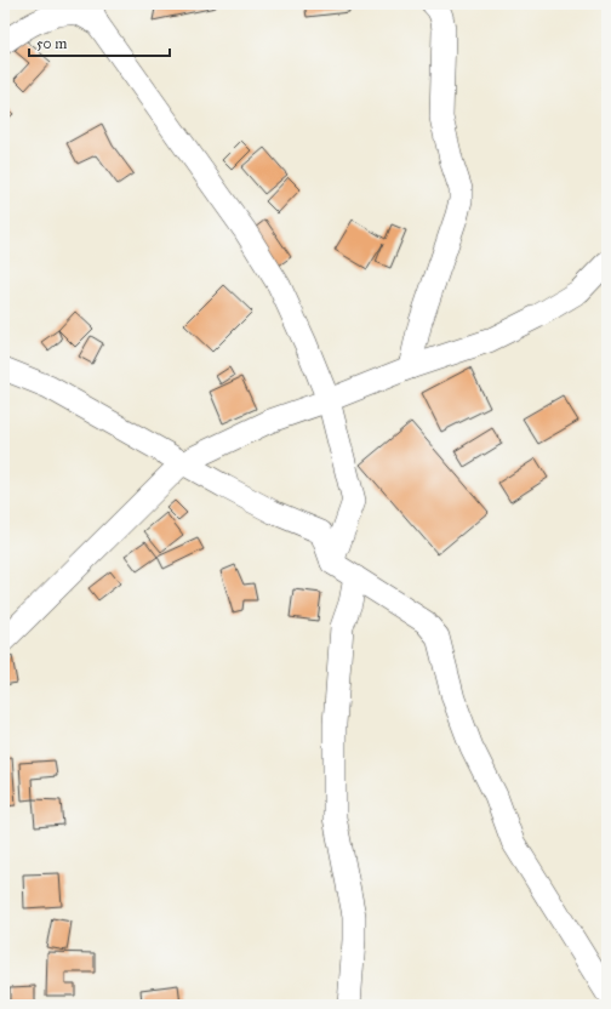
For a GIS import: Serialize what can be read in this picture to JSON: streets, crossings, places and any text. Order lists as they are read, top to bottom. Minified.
{"scale_bar":"50 m"}
